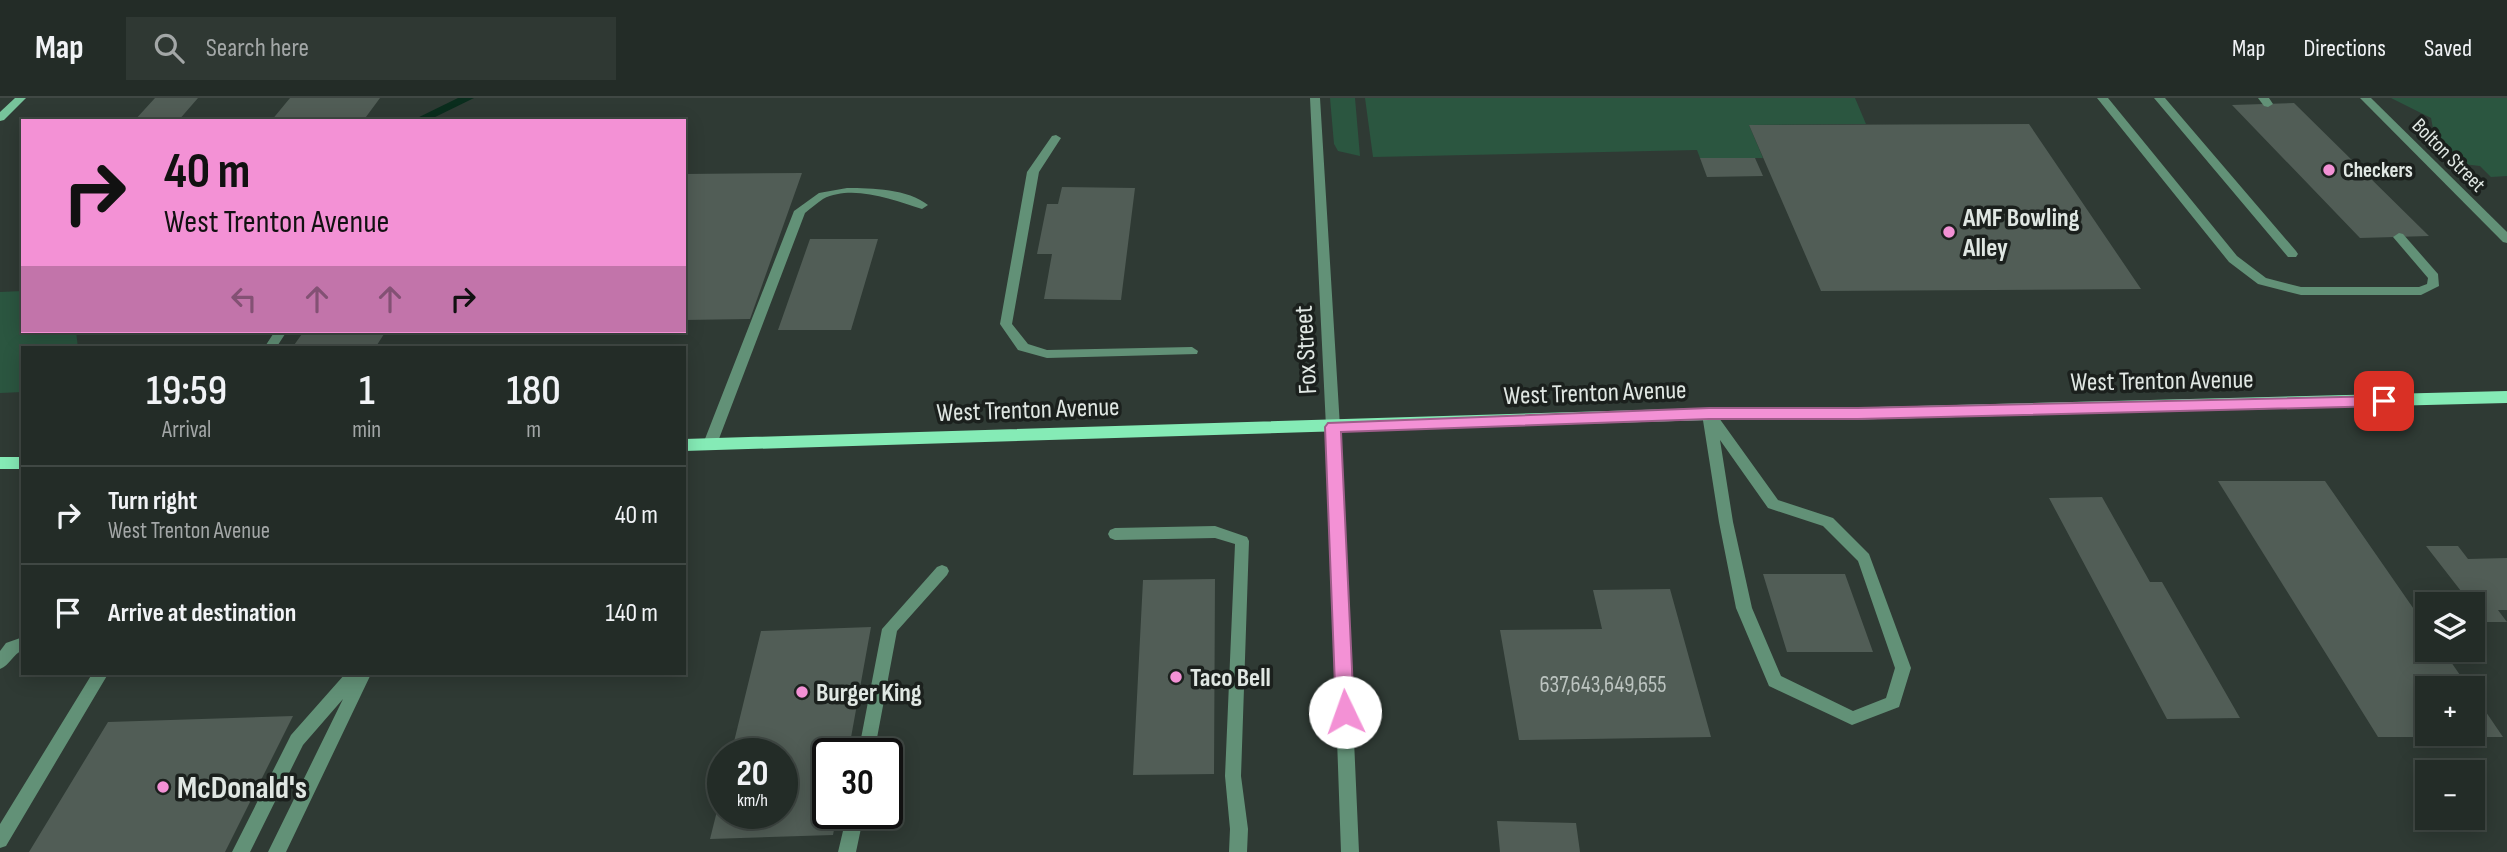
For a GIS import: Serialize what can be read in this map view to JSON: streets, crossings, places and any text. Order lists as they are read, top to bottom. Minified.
{"streets":{"main road":["West Trenton Avenue"],"street":["Bolton Street","Fox Street"]},"crossings":[["Fox Street","West Trenton Avenue"]],"places":["Checkers","AMF Bowling Alley","Taco Bell","Burger King","McDonald's"],"house_numbers":["637,643,649,655"],"page":{"header":"Map","search":"Search here","nav":["Map","Directions","Saved"],"turn":["40 m","West Trenton Avenue"],"eta":["19:59","Arrival","1","min","180","m"],"list":[{"name":"Turn right","note":"West Trenton Avenue","value":"40 m"},{"name":"Arrive at destination","value":"140 m"}],"map_buttons":["+","−"],"speed":"20 km/h","limit":"30"}}
